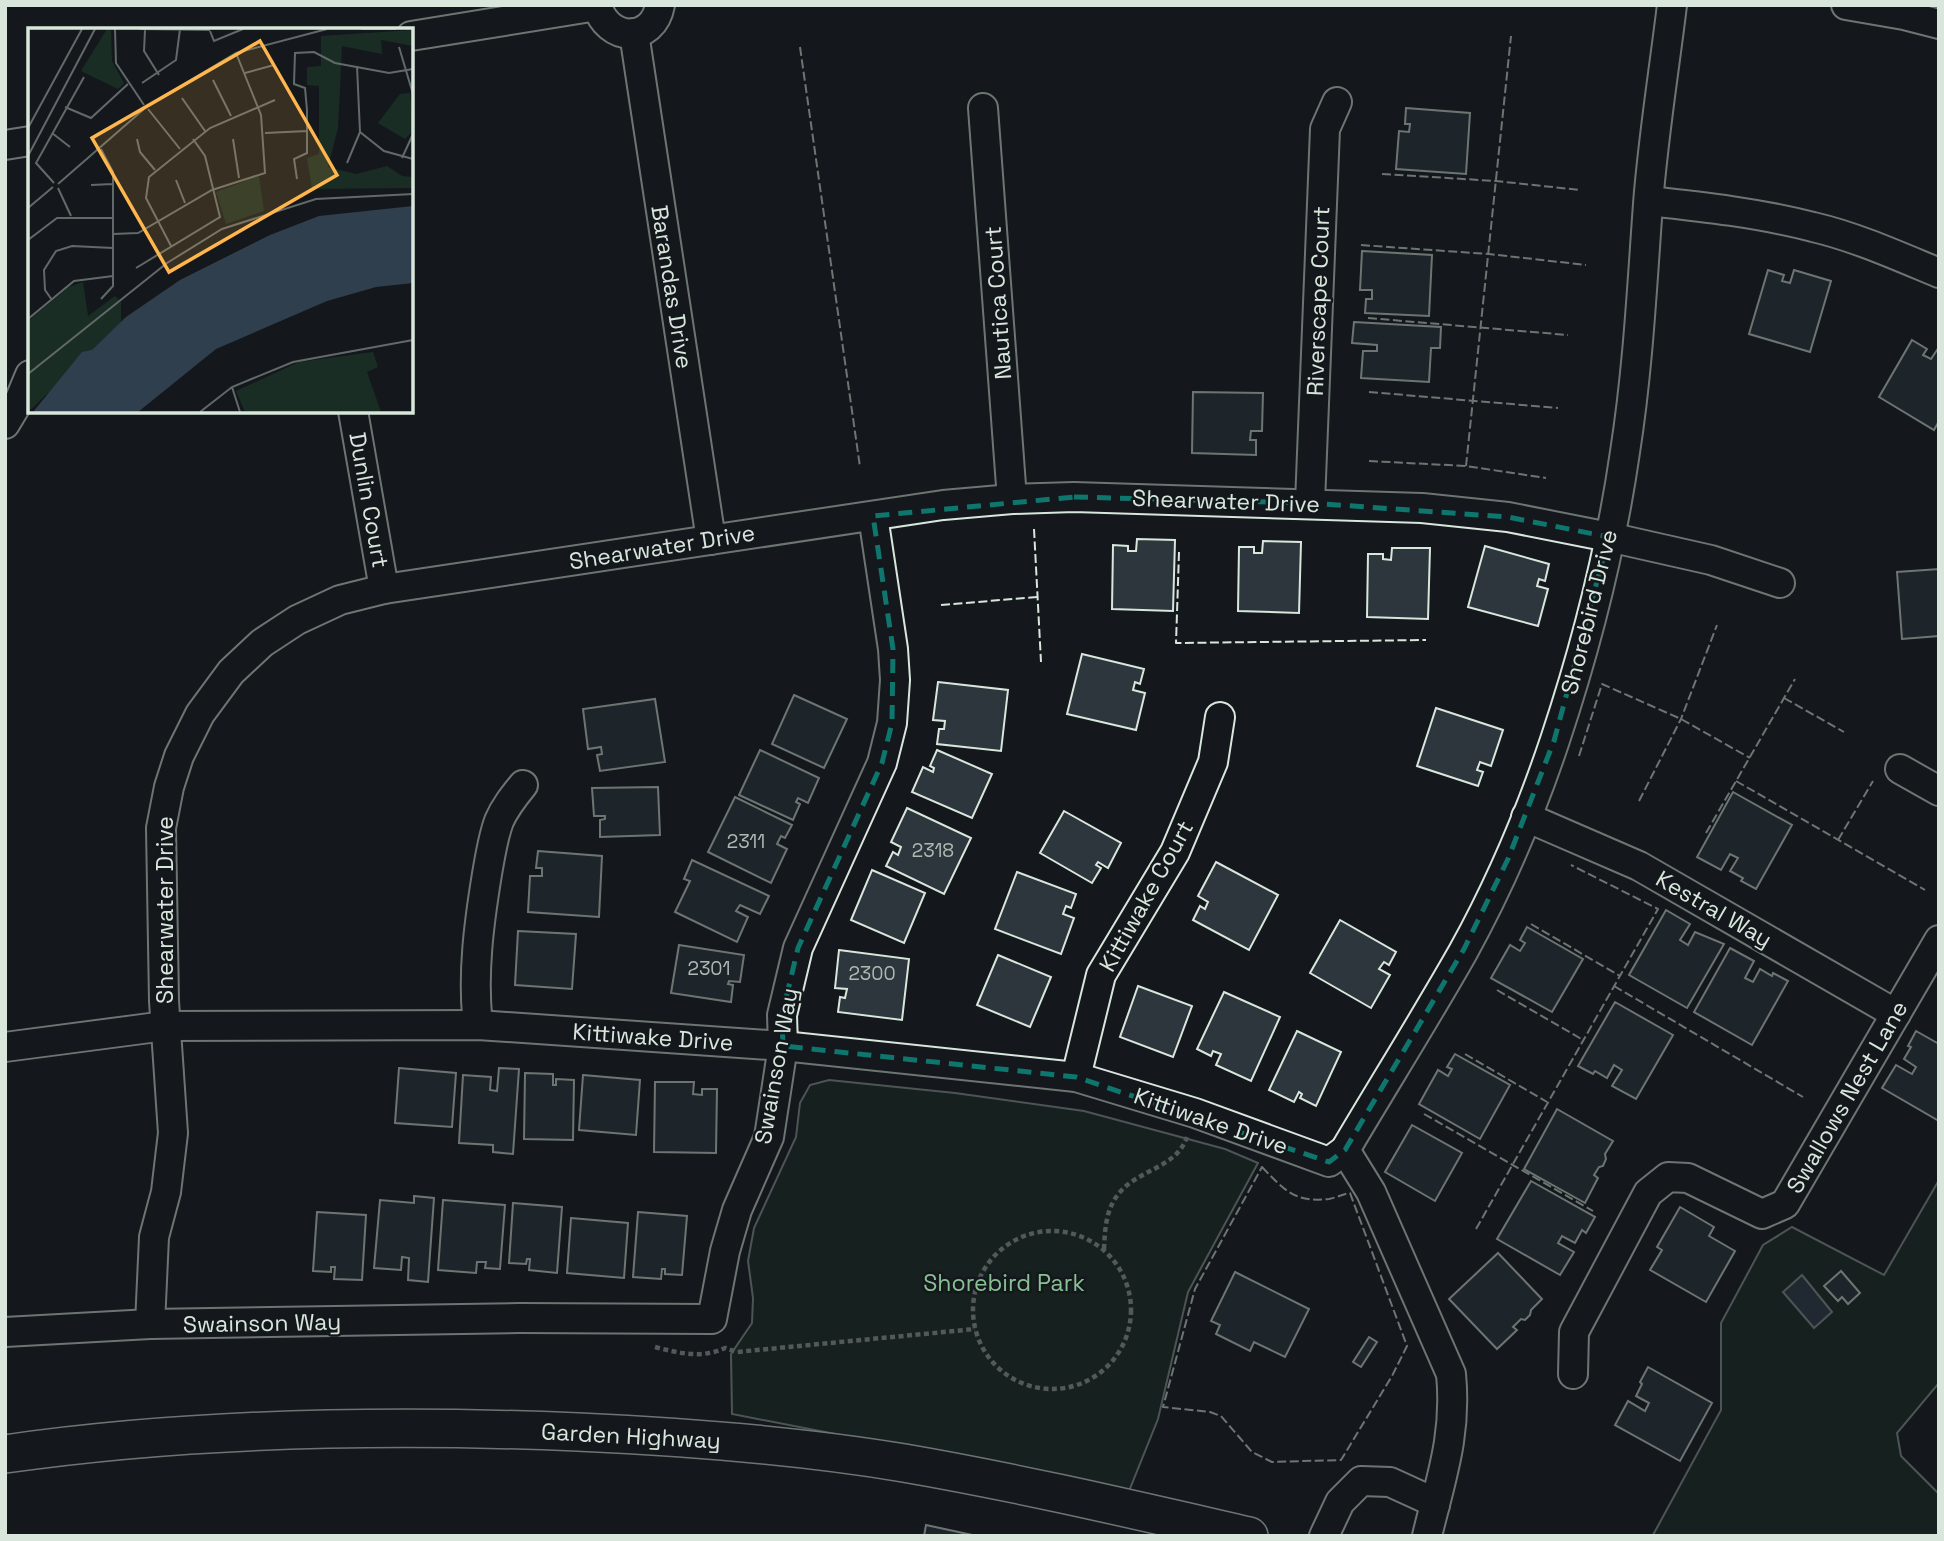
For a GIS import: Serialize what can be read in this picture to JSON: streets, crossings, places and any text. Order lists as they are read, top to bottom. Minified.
{"streets":{"main road":["Garden Highway"],"street":["Barandas Drive","Riverscape Court","Nautica Court","Dunlin Court","Shearwater Drive","Shorebird Drive","Kittiwake Court","Kestral Way","Kittiwake Drive","Swainson Way","Swallows Nest Lane"]},"crossings":[["Barandas Drive","Shearwater Drive"],["Riverscape Court","Shearwater Drive"],["Nautica Court","Shearwater Drive"],["Dunlin Court","Shearwater Drive"],["Shearwater Drive","Shorebird Drive"],["Shearwater Drive","Kittiwake Drive"],["Shearwater Drive","Swainson Way"],["Shorebird Drive","Kestral Way"],["Shorebird Drive","Kittiwake Drive"],["Kittiwake Court","Kittiwake Drive"],["Kestral Way","Swallows Nest Lane"],["Kittiwake Drive","Swainson Way"]],"parks":["Shorebird Park"],"house_numbers":["2311","2318","2301","2300"]}
